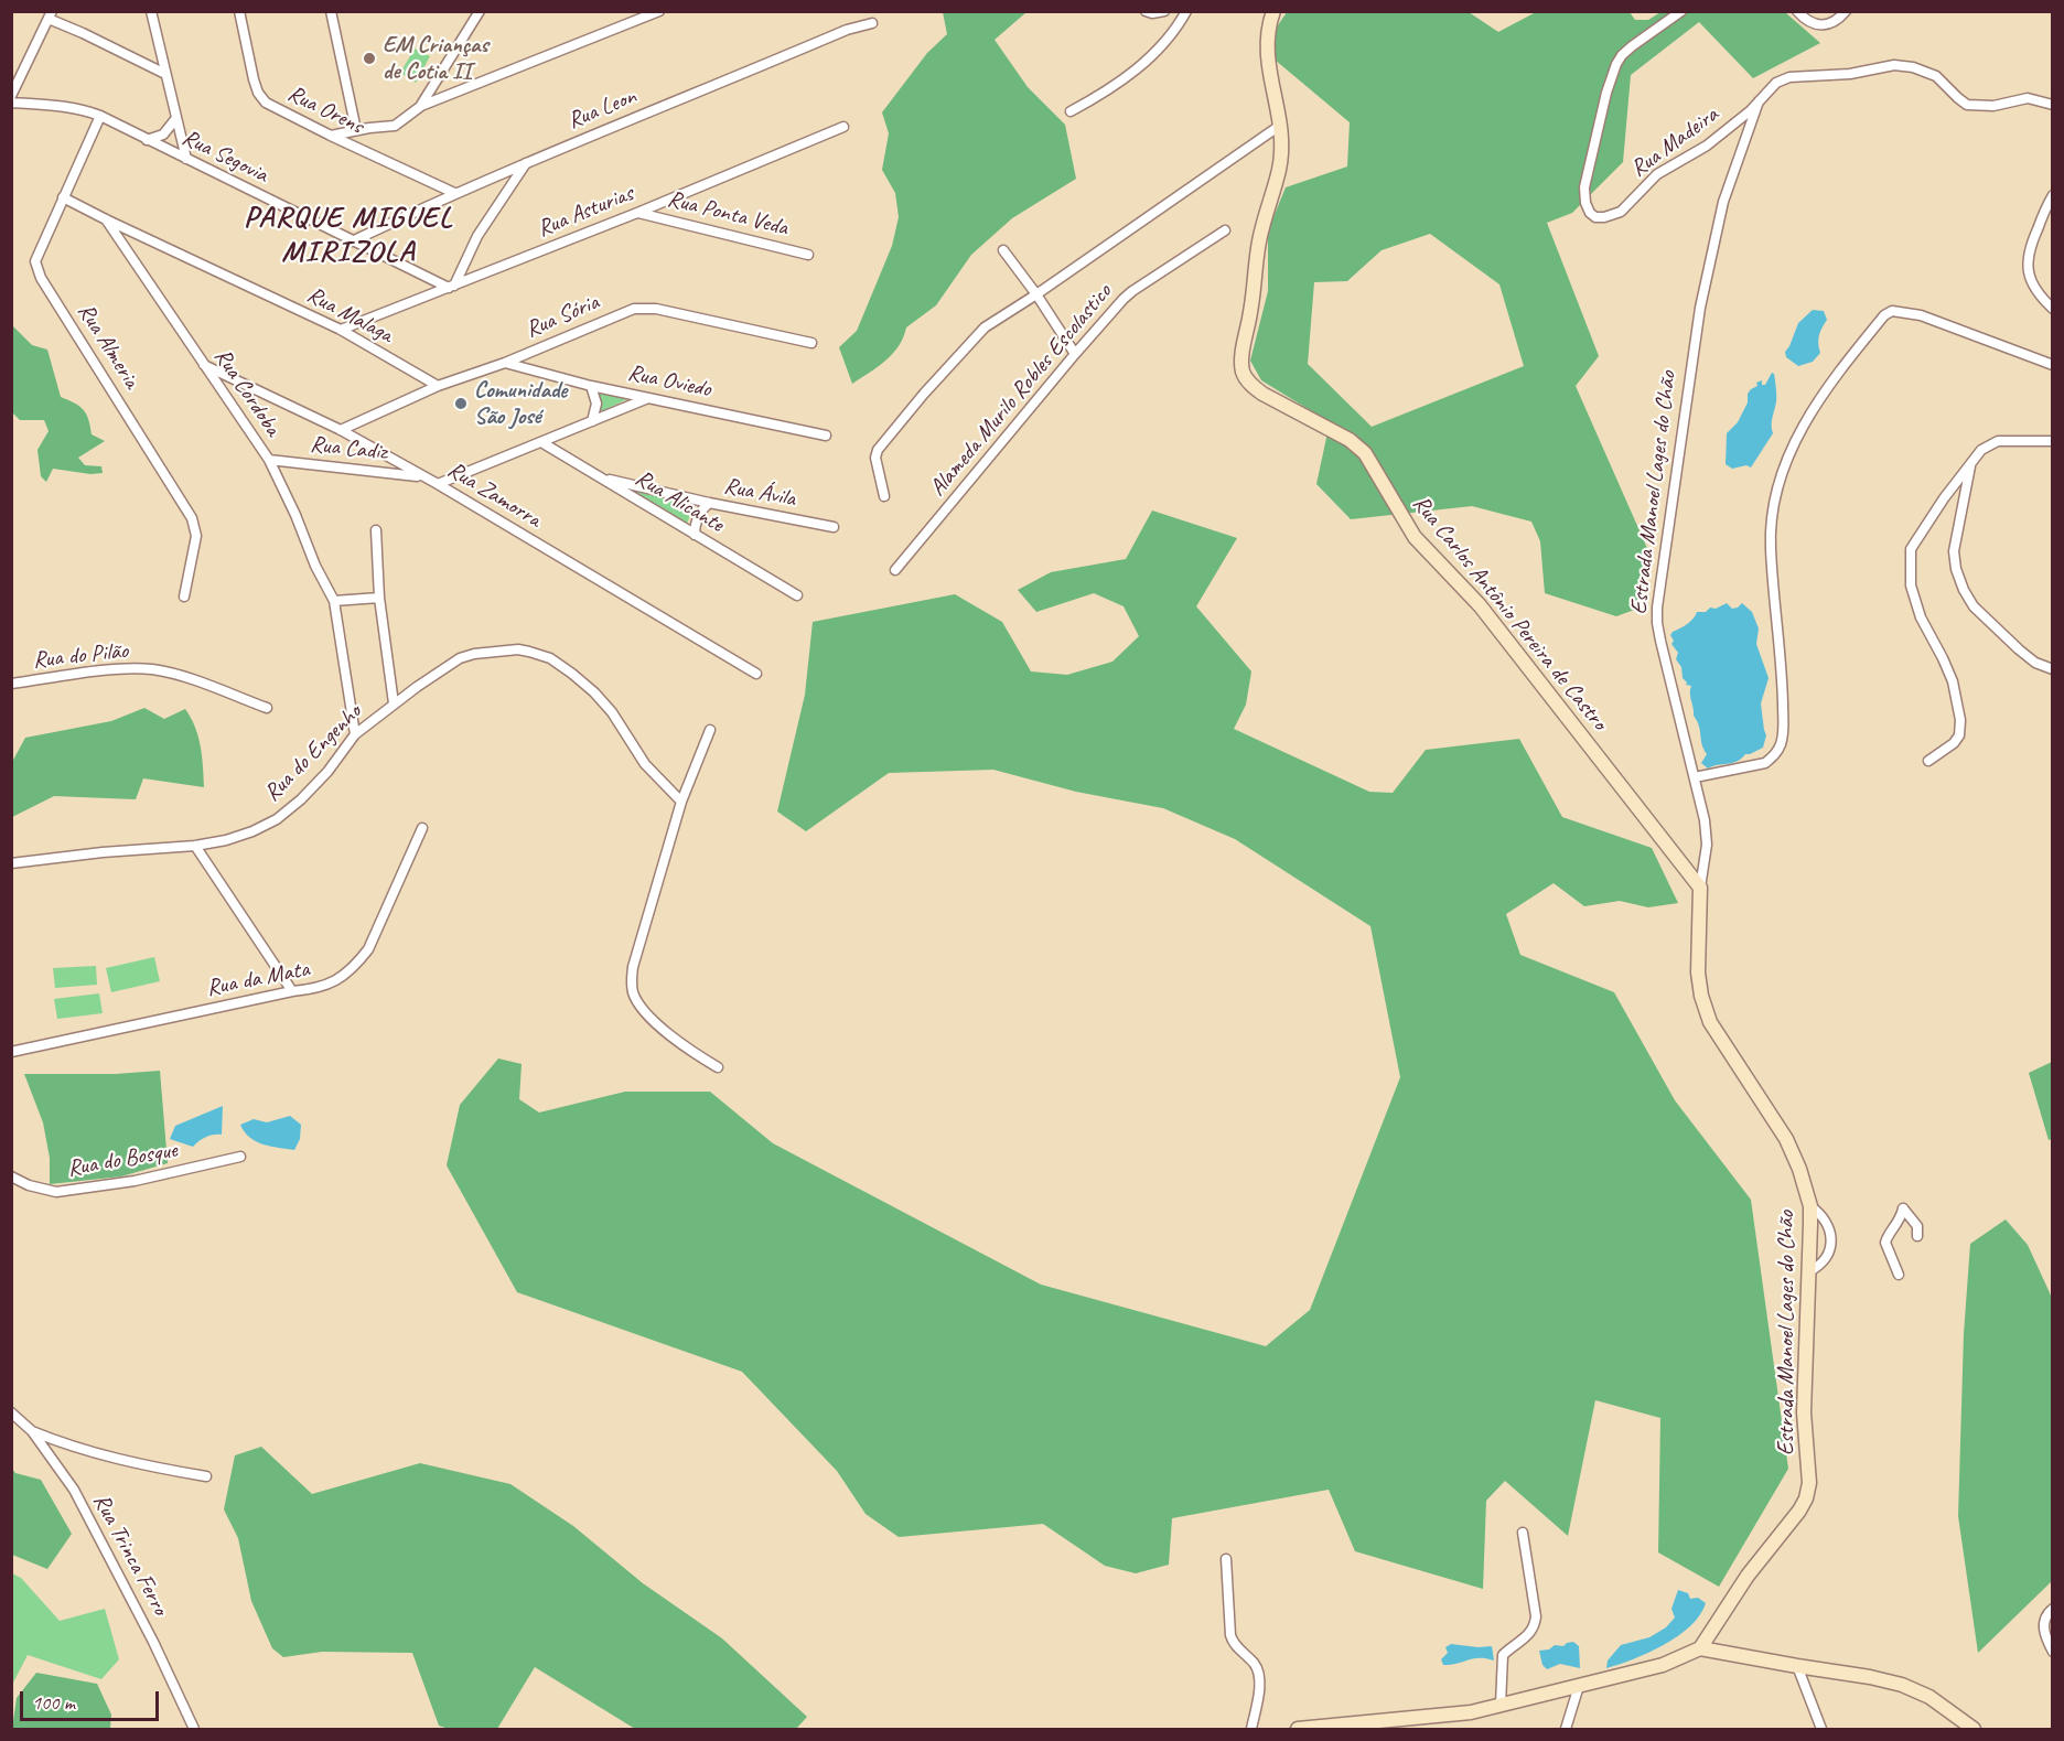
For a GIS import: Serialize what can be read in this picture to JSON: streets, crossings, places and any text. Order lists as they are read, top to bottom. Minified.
{"streets":{"street":["Rua Leon","Rua Orens","Rua Madeira","Rua Segovia","Rua Asturias","Rua Ponta Veda","Rua Malaga","Rua Sória","Rua Almeria","Rua Oviedo","Alameda Murilo Robles Escolastico","Rua Cordoba","Rua Cadiz","Rua Ávila","Estrada Manoel Lages do Chão","Rua Zamorra","Rua Alicante","Rua Carlos Antônio Pereira de Castro","Rua do Pilão","Rua do Engenho","Rua da Mata","Rua do Bosque","Rua Trinca Ferro"]},"crossings":[["Rua Leon","Rua Orens"],["Rua Leon","Rua Segovia"],["Rua Madeira","Estrada Manoel Lages do Chão"],["Rua Segovia","Rua Asturias"],["Rua Segovia","Rua Almeria"],["Rua Asturias","Rua Ponta Veda"],["Rua Asturias","Rua Malaga"],["Rua Malaga","Rua Sória"],["Rua Malaga","Rua Almeria"],["Rua Malaga","Rua Cordoba"],["Rua Sória","Rua Oviedo"],["Rua Sória","Rua Zamorra"],["Alameda Murilo Robles Escolastico","Rua Carlos Antônio Pereira de Castro"],["Rua Cordoba","Rua Cadiz"],["Rua Cordoba","Rua Zamorra"],["Rua Cordoba","Rua do Engenho"],["Rua Cadiz","Rua Zamorra"],["Rua Ávila","Rua Alicante"],["Estrada Manoel Lages do Chão","Rua Carlos Antônio Pereira de Castro"]],"districts":["PARQUE MIGUEL MIRIZOLA"],"places":["EM Crianças de Cotia II","Comunidade São José"],"scale_bar":"100 m"}
